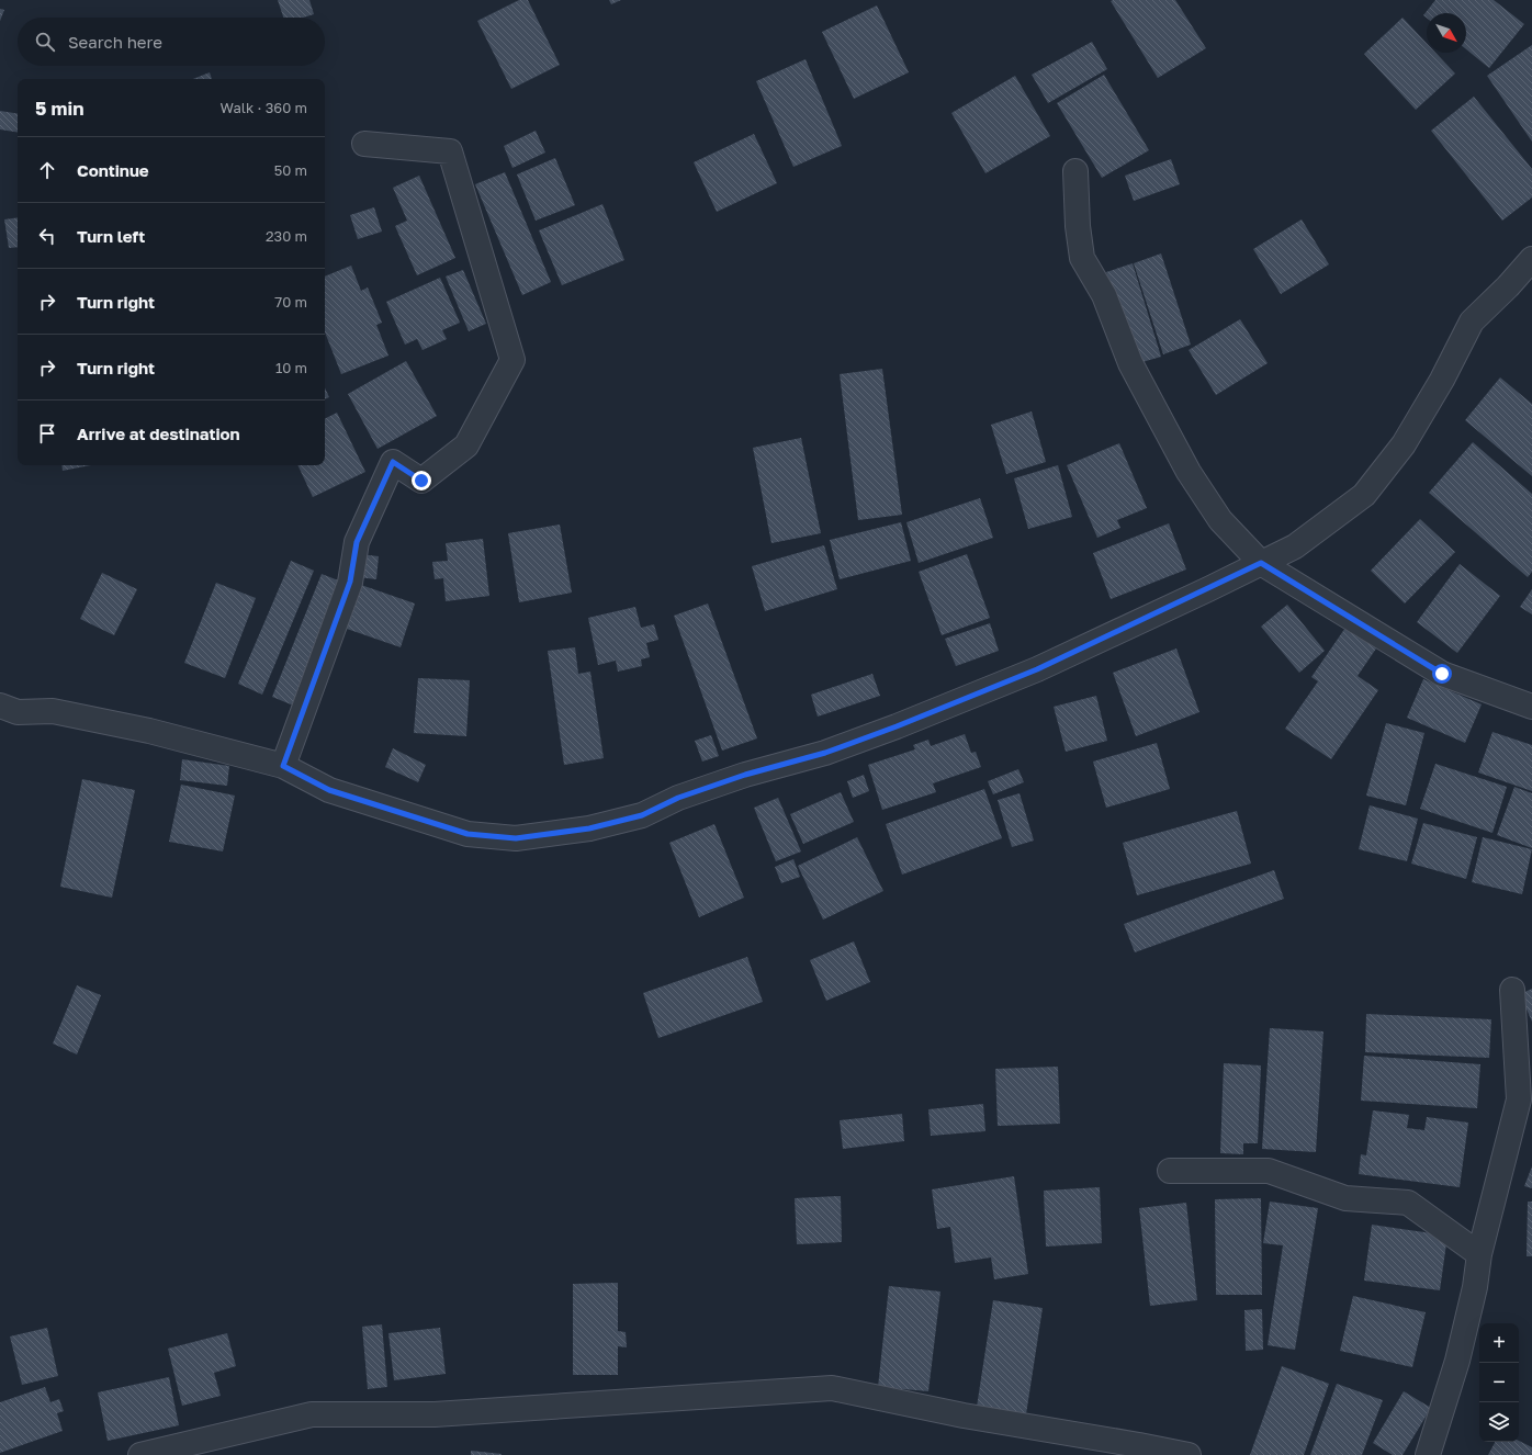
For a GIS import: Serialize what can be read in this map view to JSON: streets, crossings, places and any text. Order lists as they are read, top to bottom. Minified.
{"north":"bottom right","page":{"search":"Search here","heading":["5 min","Walk · 360 m"],"list":[["Continue","50 m"],["Turn left","230 m"],["Turn right","70 m"],["Turn right","10 m"],"Arrive at destination"],"map_buttons":["+","−"]}}
